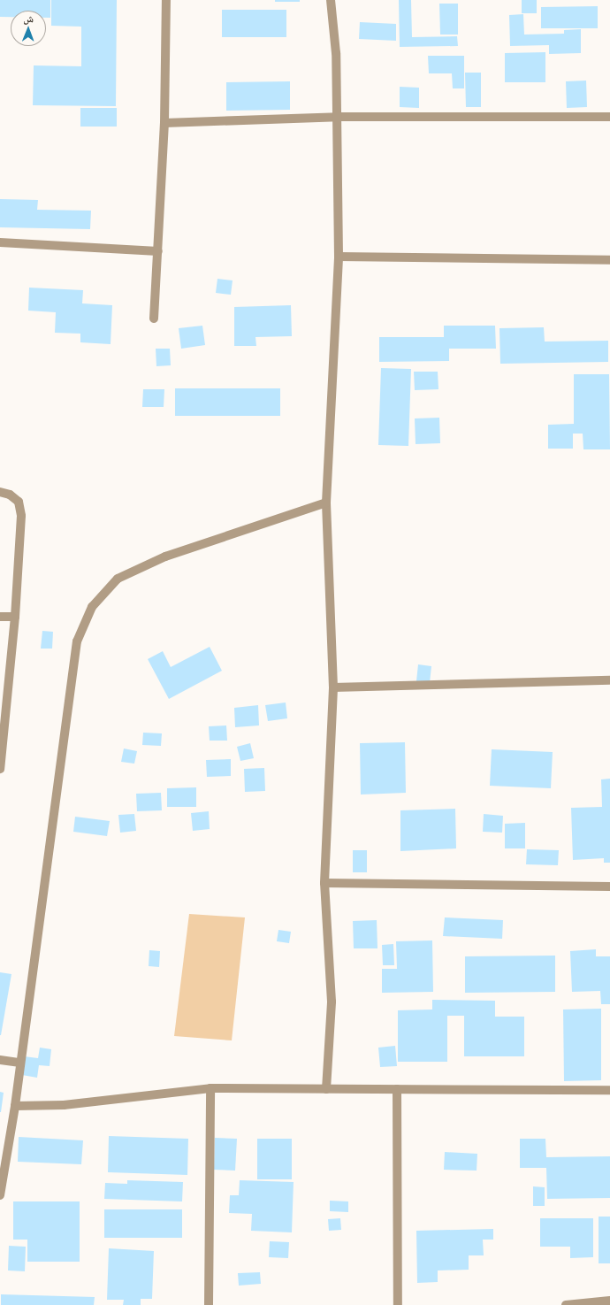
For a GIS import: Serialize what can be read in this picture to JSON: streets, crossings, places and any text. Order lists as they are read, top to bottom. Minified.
{"north":"top"}
